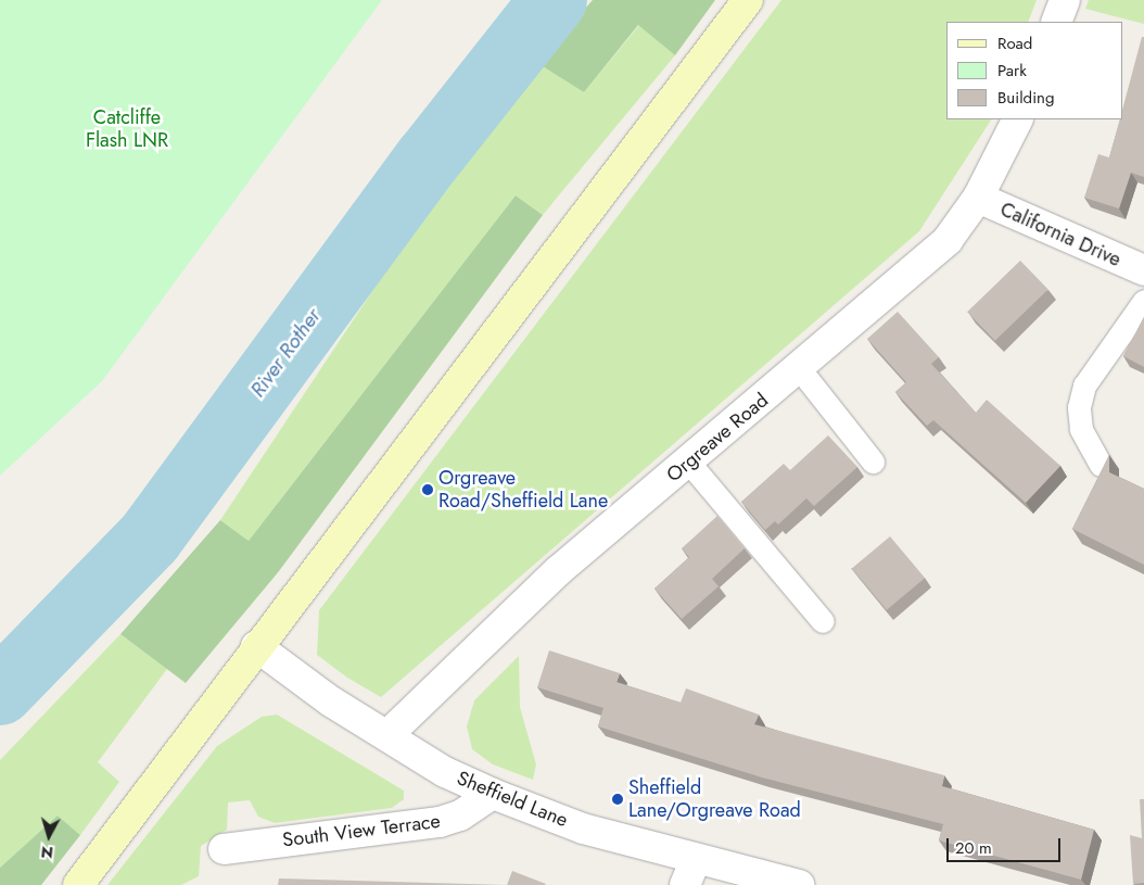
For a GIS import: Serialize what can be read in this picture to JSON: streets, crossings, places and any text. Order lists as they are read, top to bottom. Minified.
{"streets":{"street":["California Drive","Orgreave Road","Sheffield Lane","South View Terrace"]},"crossings":[["California Drive","Orgreave Road"],["Orgreave Road","Sheffield Lane"],["Sheffield Lane","South View Terrace"]],"water":["River Rother"],"parks":["Catcliffe Flash LNR"],"places":["Orgreave Road/Sheffield Lane","Sheffield Lane/Orgreave Road"],"legend":["Road","Park","Building"],"scale_bar":"20 m","north":"bottom"}
